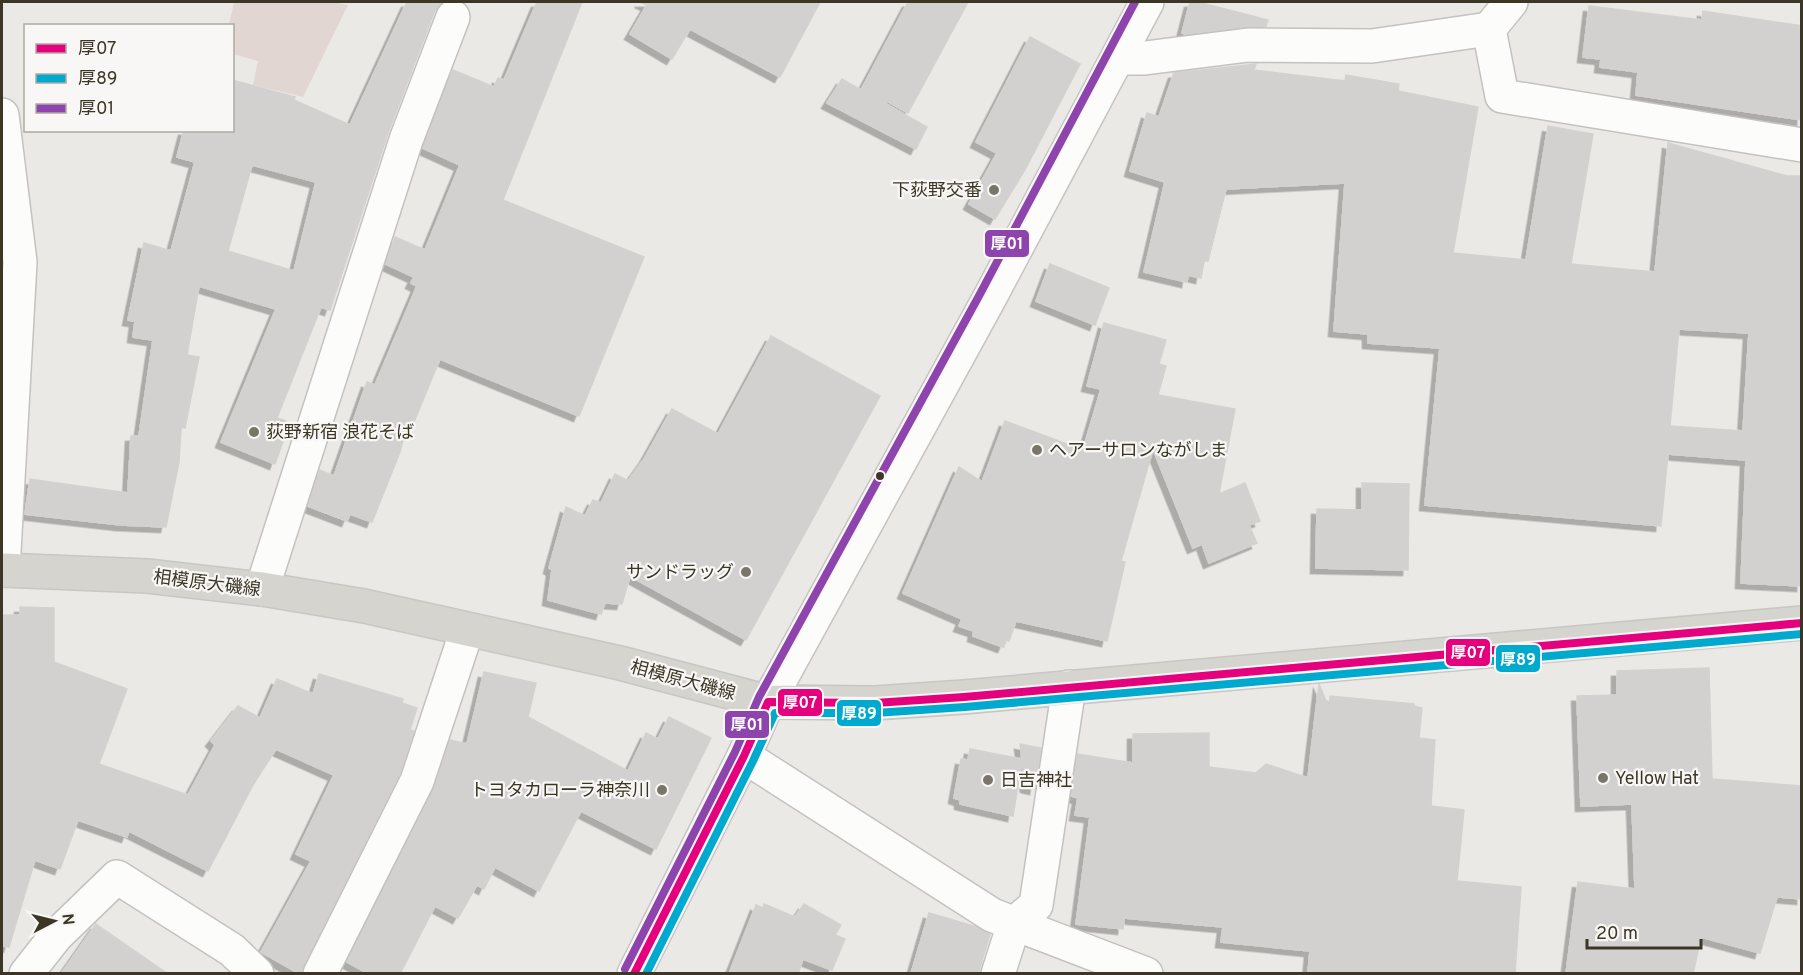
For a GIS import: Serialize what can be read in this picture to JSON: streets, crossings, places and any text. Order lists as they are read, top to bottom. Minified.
{"streets":{"main road":["相模原大磯線"]},"places":["下荻野交番","荻野新宿 浪花そば","ヘアーサロンながしま","サンドラッグ","Yellow Hat","日吉神社","トヨタカローラ神奈川"],"lines":["transit line 厚01","transit line 厚07","transit line 厚89"],"legend":["厚07","厚89","厚01"],"scale_bar":"20 m","north":"right"}
